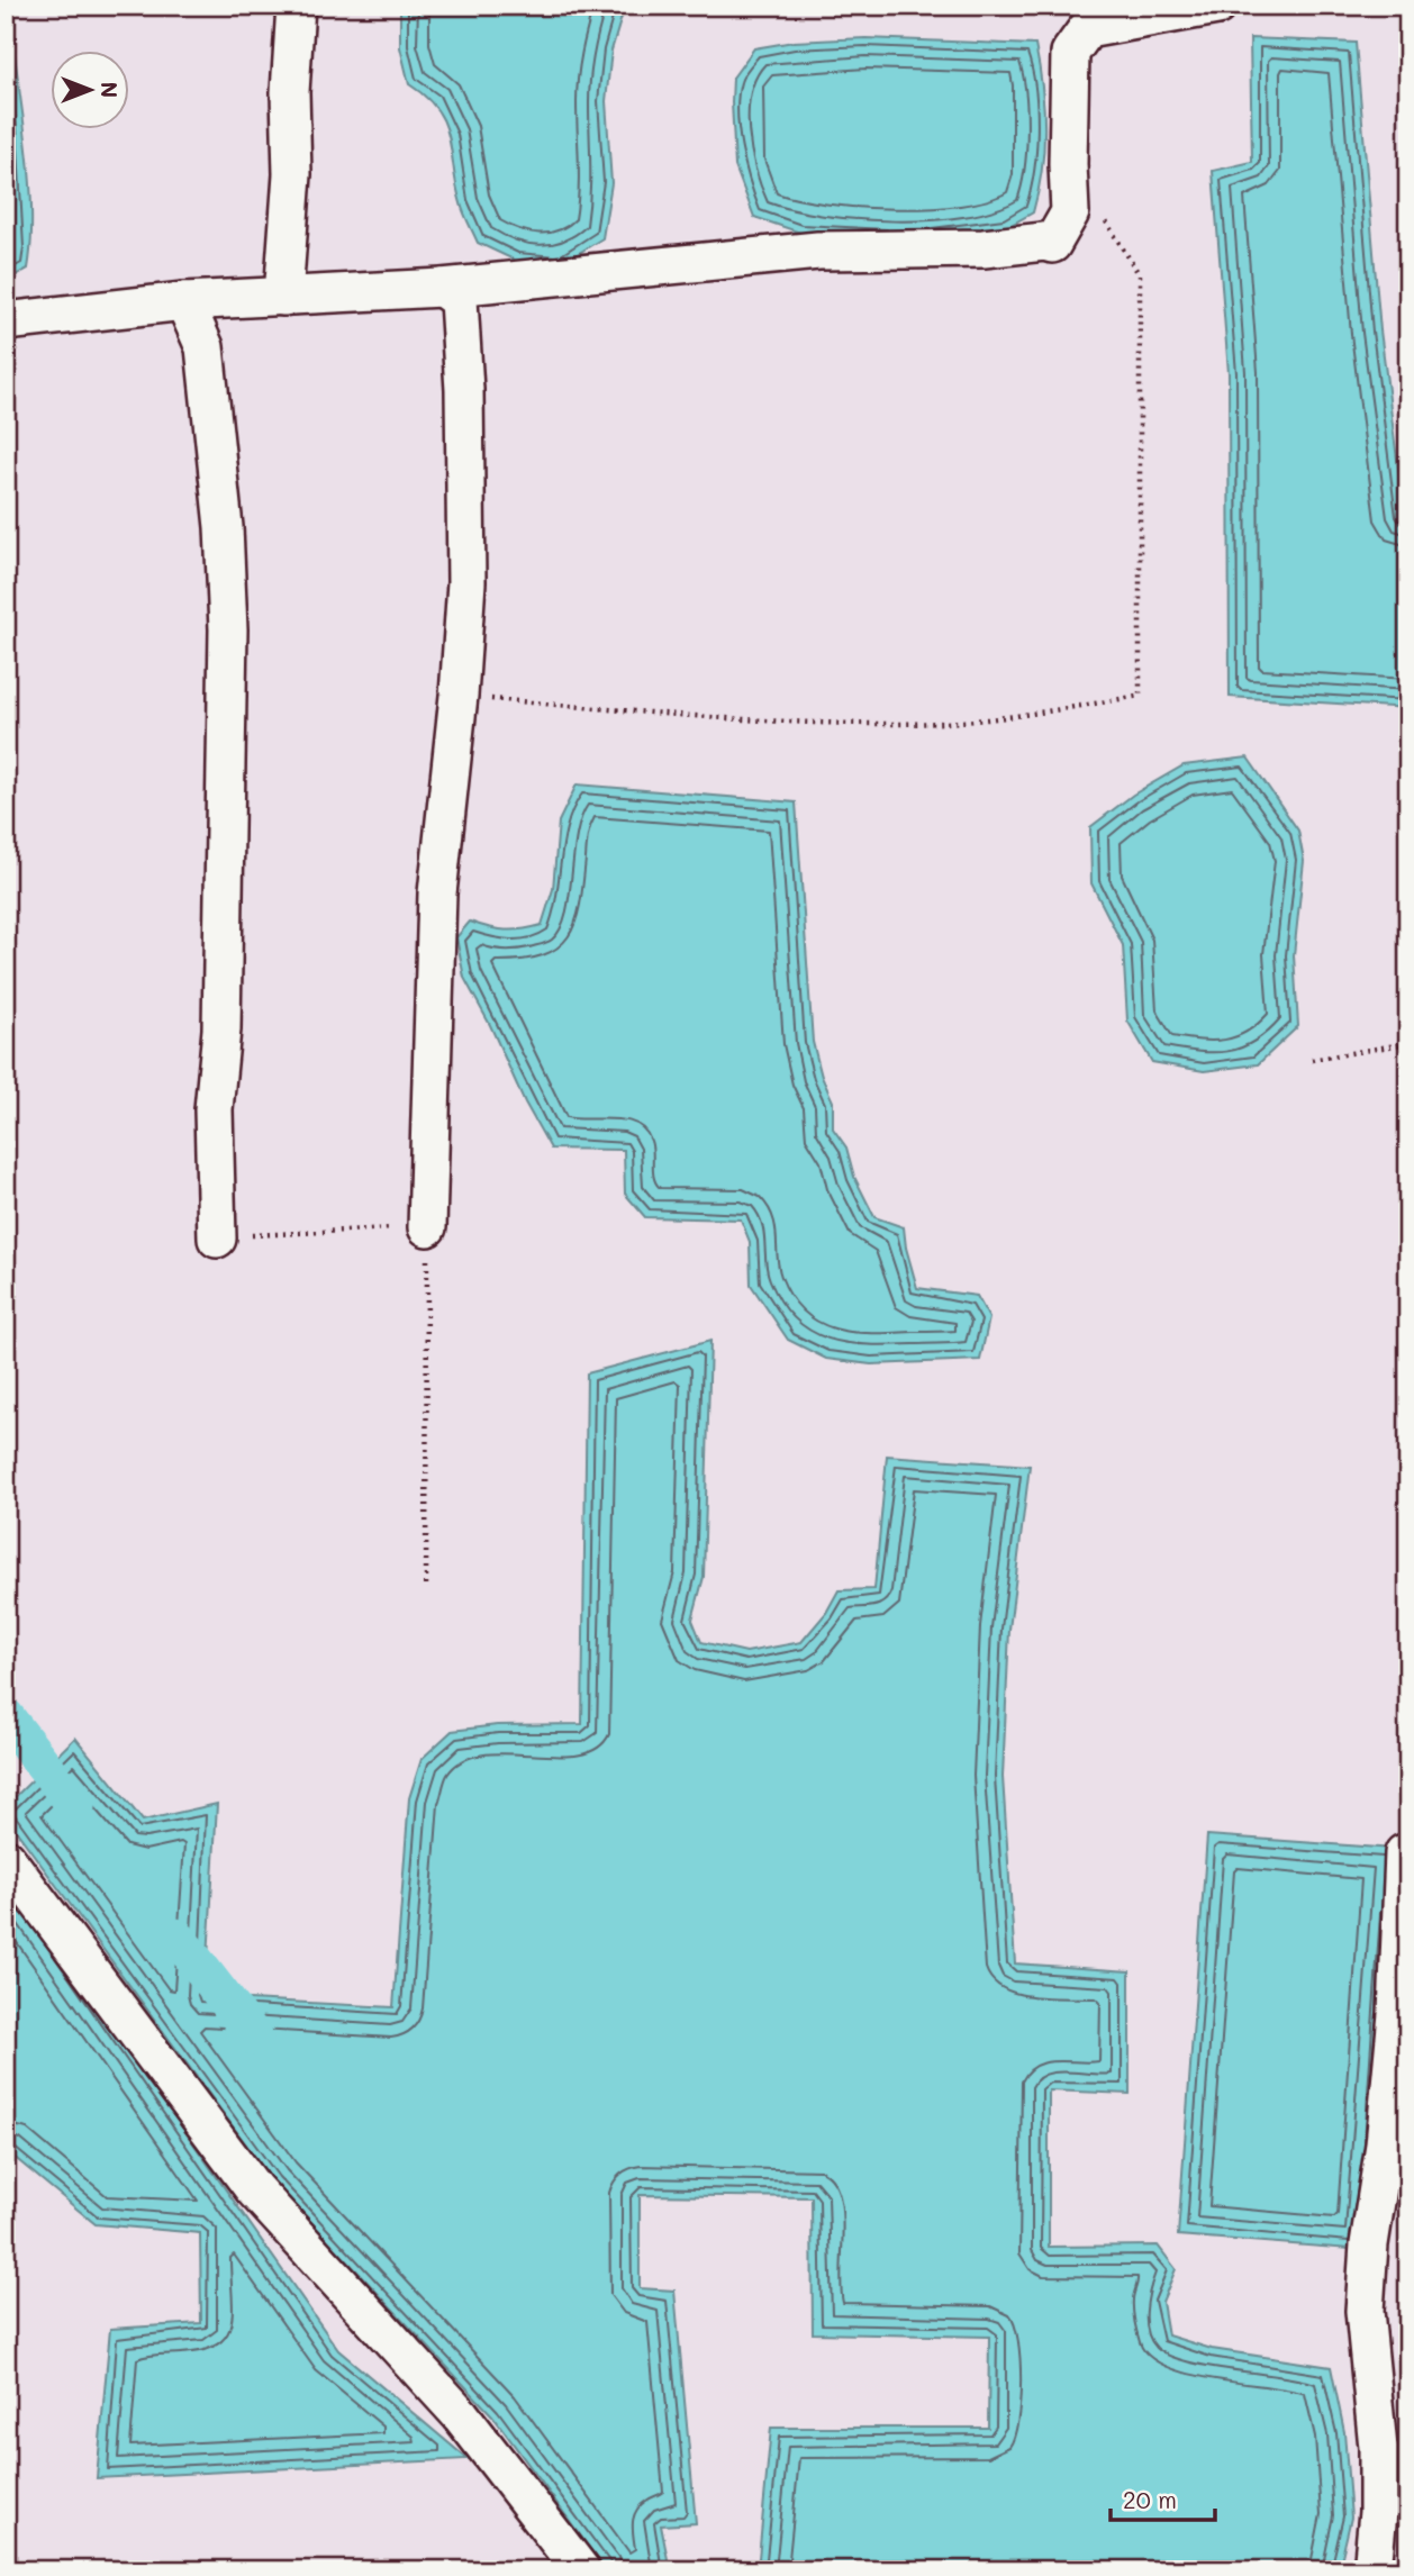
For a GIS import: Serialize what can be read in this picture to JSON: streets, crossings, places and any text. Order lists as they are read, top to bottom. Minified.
{"scale_bar":"20 m","north":"right"}
